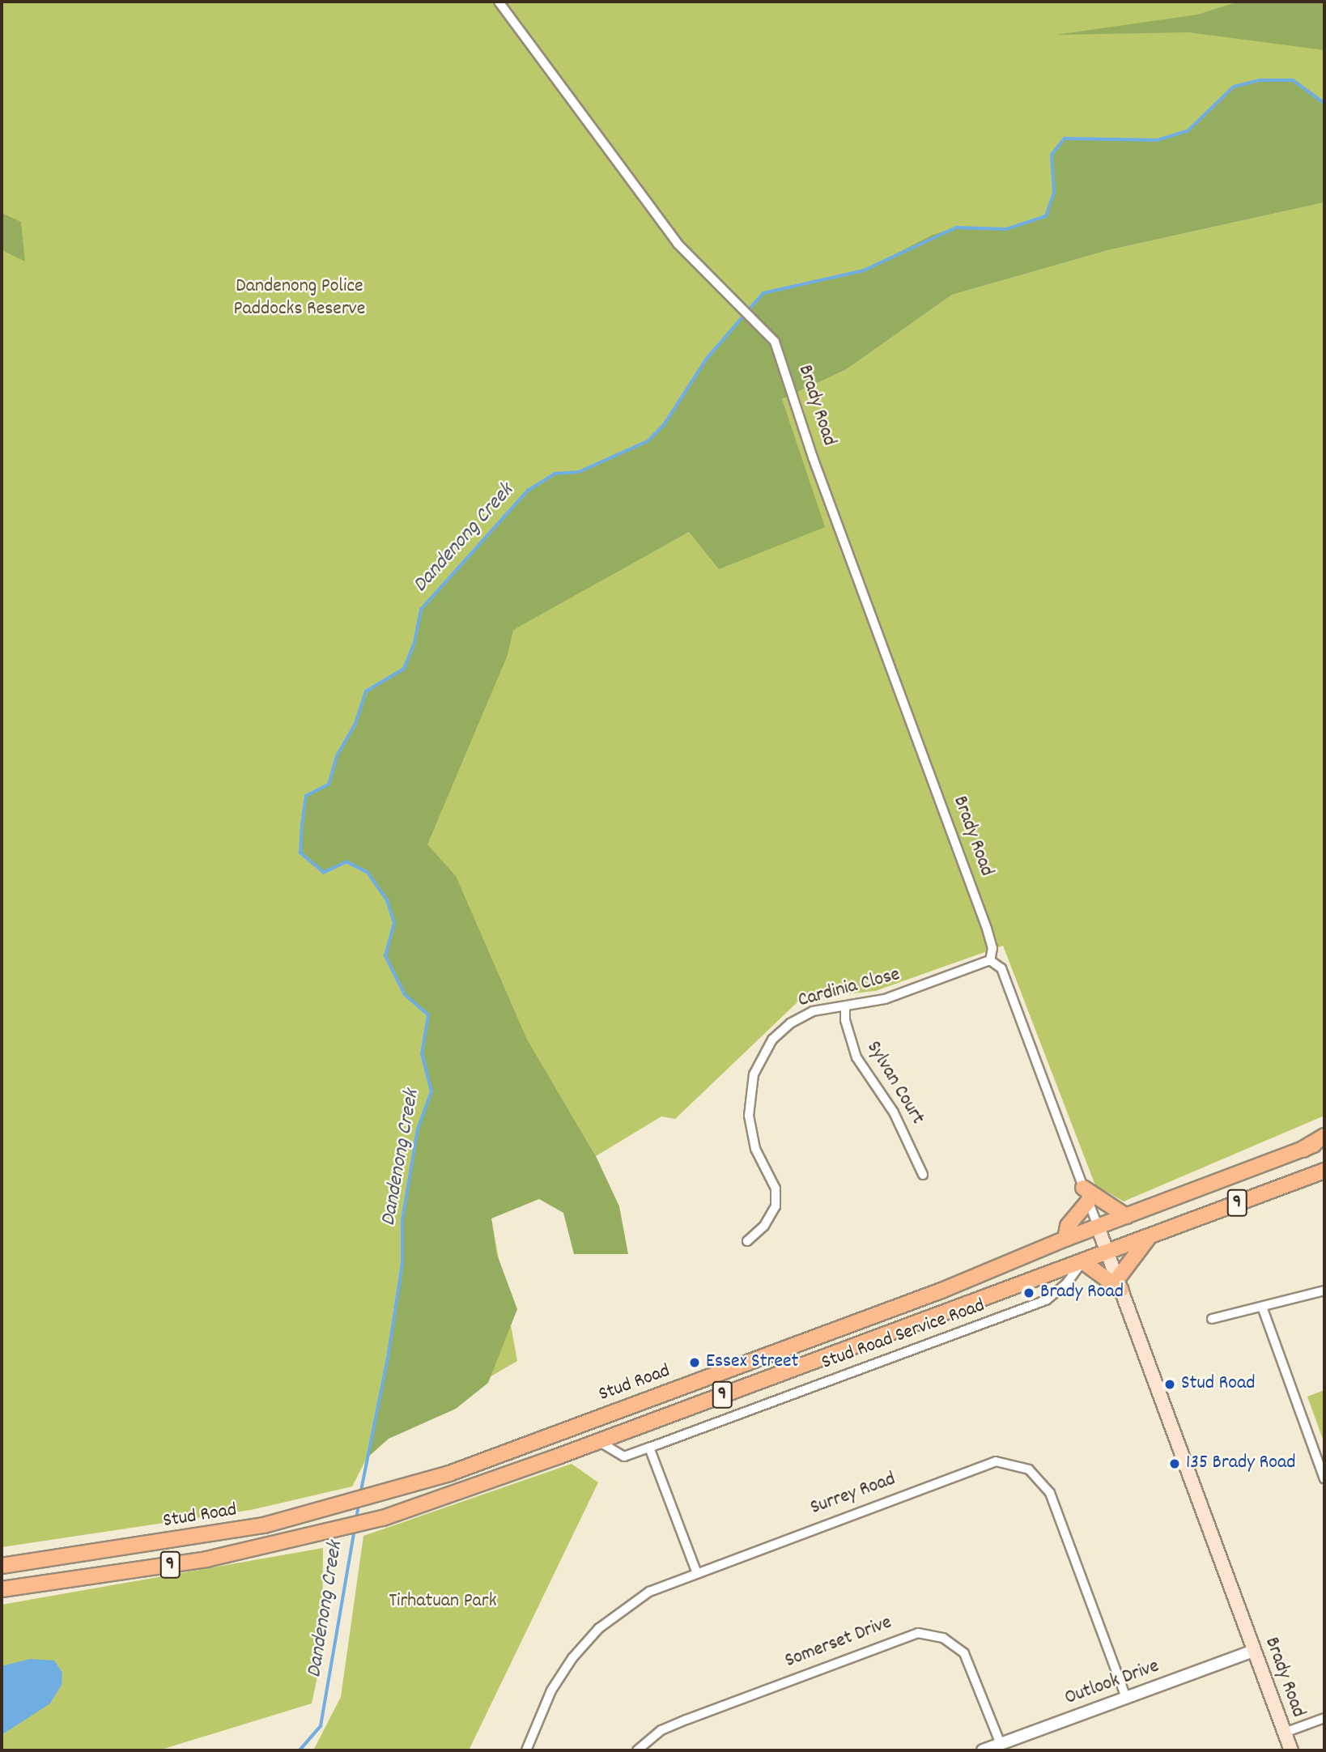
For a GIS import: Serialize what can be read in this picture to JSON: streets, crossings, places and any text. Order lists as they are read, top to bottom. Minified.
{"streets":{"highway":["9","Stud Road"],"main road":["Brady Road"],"street":["Cardinia Close","Sylvan Court","Stud Road Service Road","Surrey Road","Somerset Drive","Outlook Drive"]},"crossings":[["Brady Road","Cardinia Close"],["Brady Road","Stud Road"],["Brady Road","Outlook Drive"],["Cardinia Close","Sylvan Court"],["Stud Road Service Road","Stud Road"],["Surrey Road","Outlook Drive"],["Somerset Drive","Outlook Drive"]],"water":["Dandenong Creek"],"parks":["Dandenong Police Paddocks Reserve","Tirhatuan Park"],"places":["Brady Road","Essex Street","Stud Road","135 Brady Road"]}
